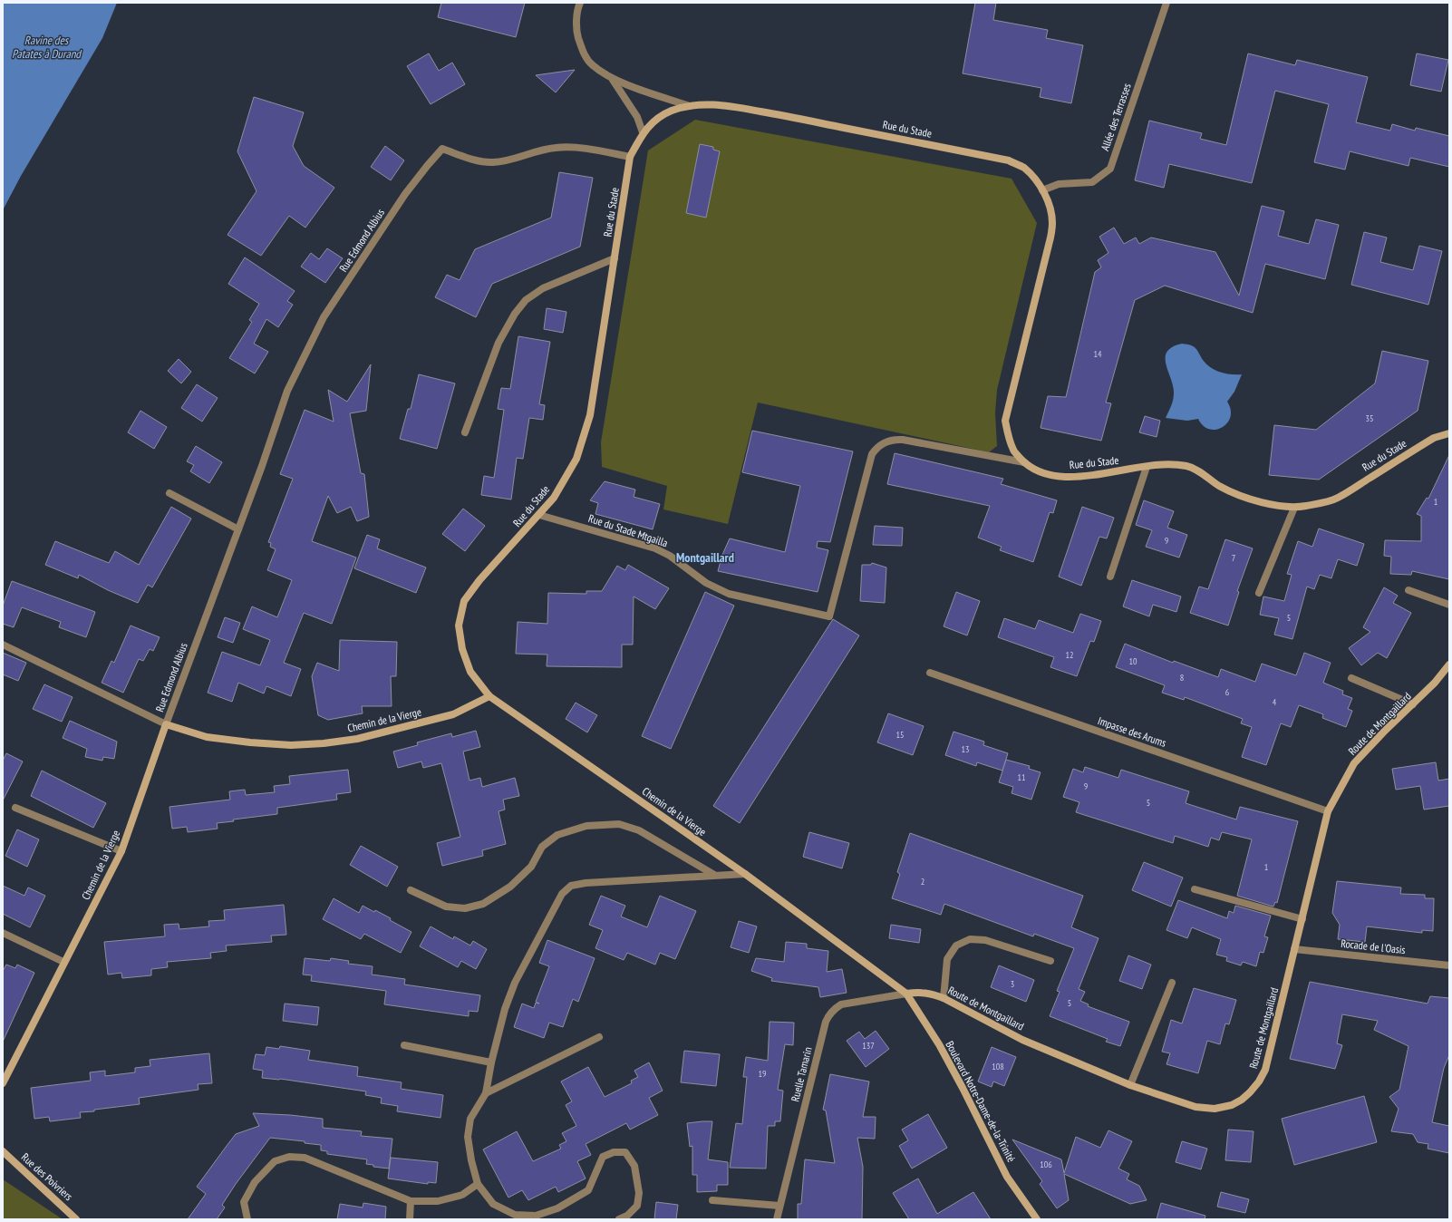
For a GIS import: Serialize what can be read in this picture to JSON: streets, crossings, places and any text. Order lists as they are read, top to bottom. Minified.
{"streets":{"street":["Allée des Terrasses","Rue du Stade","Rue Edmond Albius","Rue du Stade Mtgailla","Chemin de la Vierge","Route de Montgaillard","Impasse des Arums","Rocade de l'Oasis","Ruelle Tamarin","Boulevard Notre-Dame-de-la-Trinité","Rue des Poivriers"]},"crossings":[["Allée des Terrasses","Rue du Stade"],["Rue du Stade","Rue Edmond Albius"],["Rue du Stade","Rue du Stade Mtgailla"],["Rue du Stade","Chemin de la Vierge"],["Rue Edmond Albius","Chemin de la Vierge"],["Chemin de la Vierge","Route de Montgaillard"],["Chemin de la Vierge","Ruelle Tamarin"],["Chemin de la Vierge","Boulevard Notre-Dame-de-la-Trinité"],["Route de Montgaillard","Impasse des Arums"],["Route de Montgaillard","Rocade de l'Oasis"],["Route de Montgaillard","Ruelle Tamarin"],["Route de Montgaillard","Boulevard Notre-Dame-de-la-Trinité"],["Ruelle Tamarin","Boulevard Notre-Dame-de-la-Trinité"]],"districts":["Montgaillard"],"water":["Ravine des Patates à Durand"],"house_numbers":["14","35","1","9","7","5","12","10","8","6","4","15","13","11","9","5","1","2","3","5","137","108","19","106"]}
